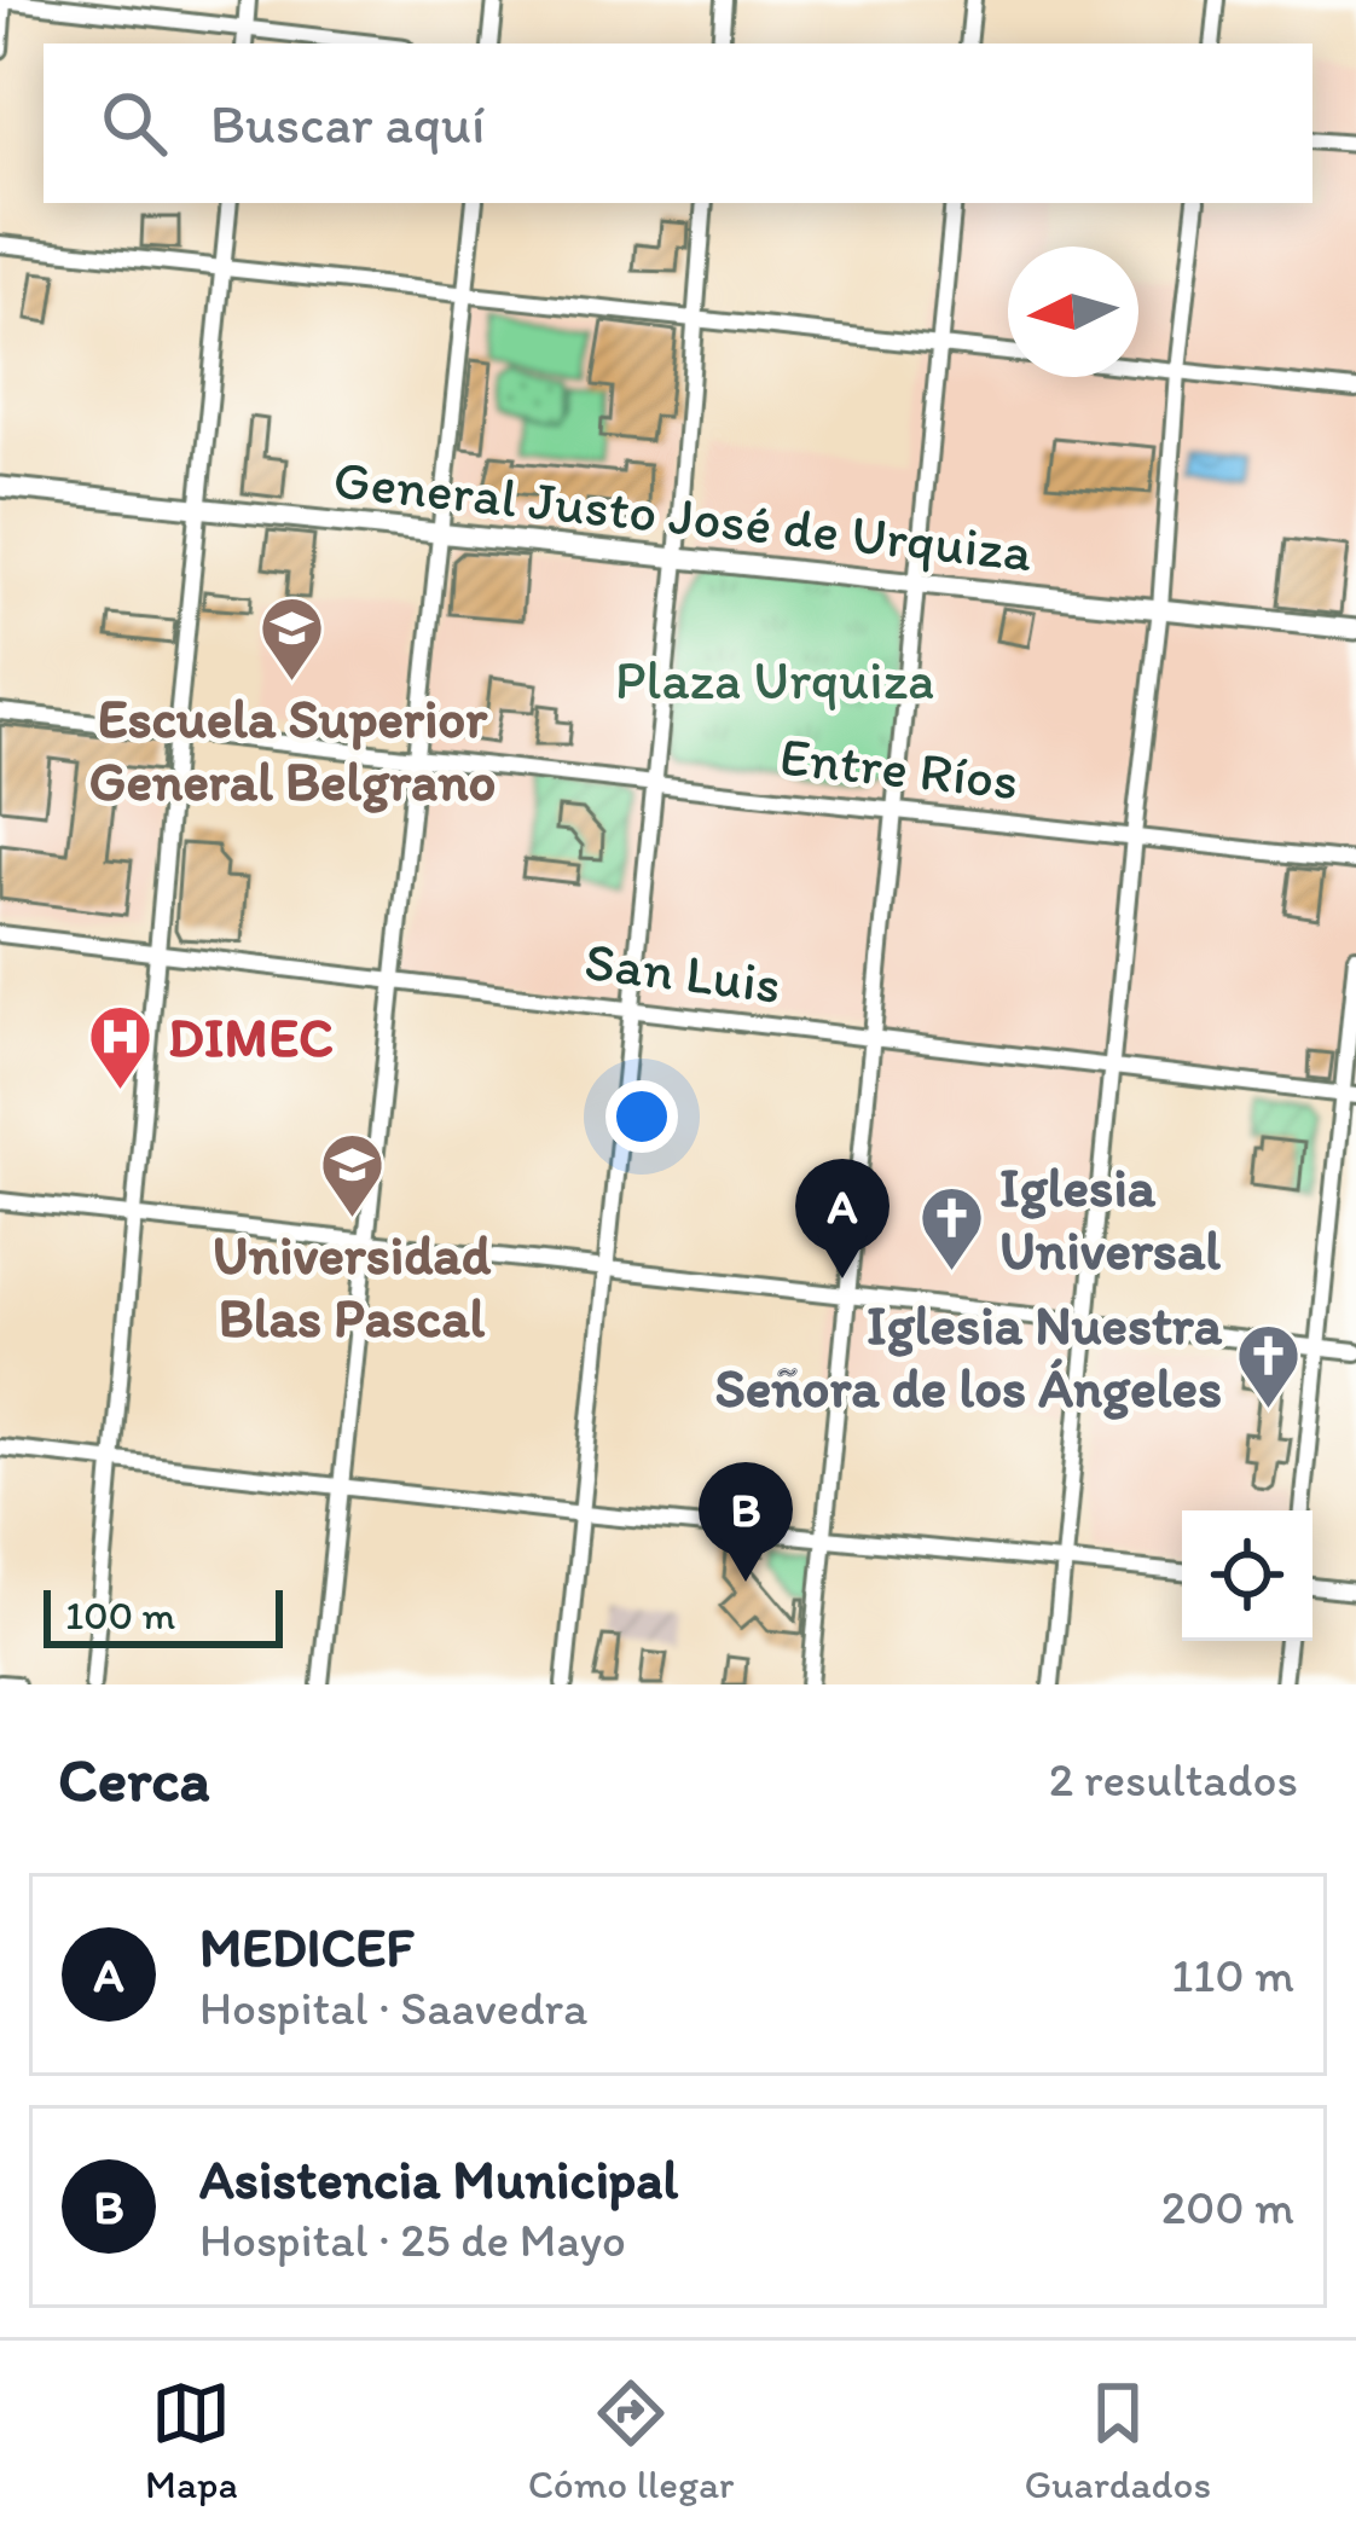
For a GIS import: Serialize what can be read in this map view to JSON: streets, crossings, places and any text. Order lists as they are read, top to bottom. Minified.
{"streets":{"street":["General Justo José de Urquiza","Entre Ríos","San Luis"]},"parks":["Plaza Urquiza"],"places":{"school or university":["Escuela Superior General Belgrano","Universidad Blas Pascal"],"hospital":["DIMEC"],"church":["Iglesia Universal","Iglesia Nuestra Señora de los Ángeles"]},"scale_bar":"100 m","north":"left","page":{"search":"Buscar aquí","pins":["A","B"],"scale":"100 m","heading":["Cerca","2 resultados"],"list":[{"mark":"A","name":"MEDICEF","note":"Hospital · Saavedra","value":"110 m"},{"mark":"B","name":"Asistencia Municipal","note":"Hospital · 25 de Mayo","value":"200 m"}],"nav":["Mapa","Cómo llegar","Guardados"]}}
